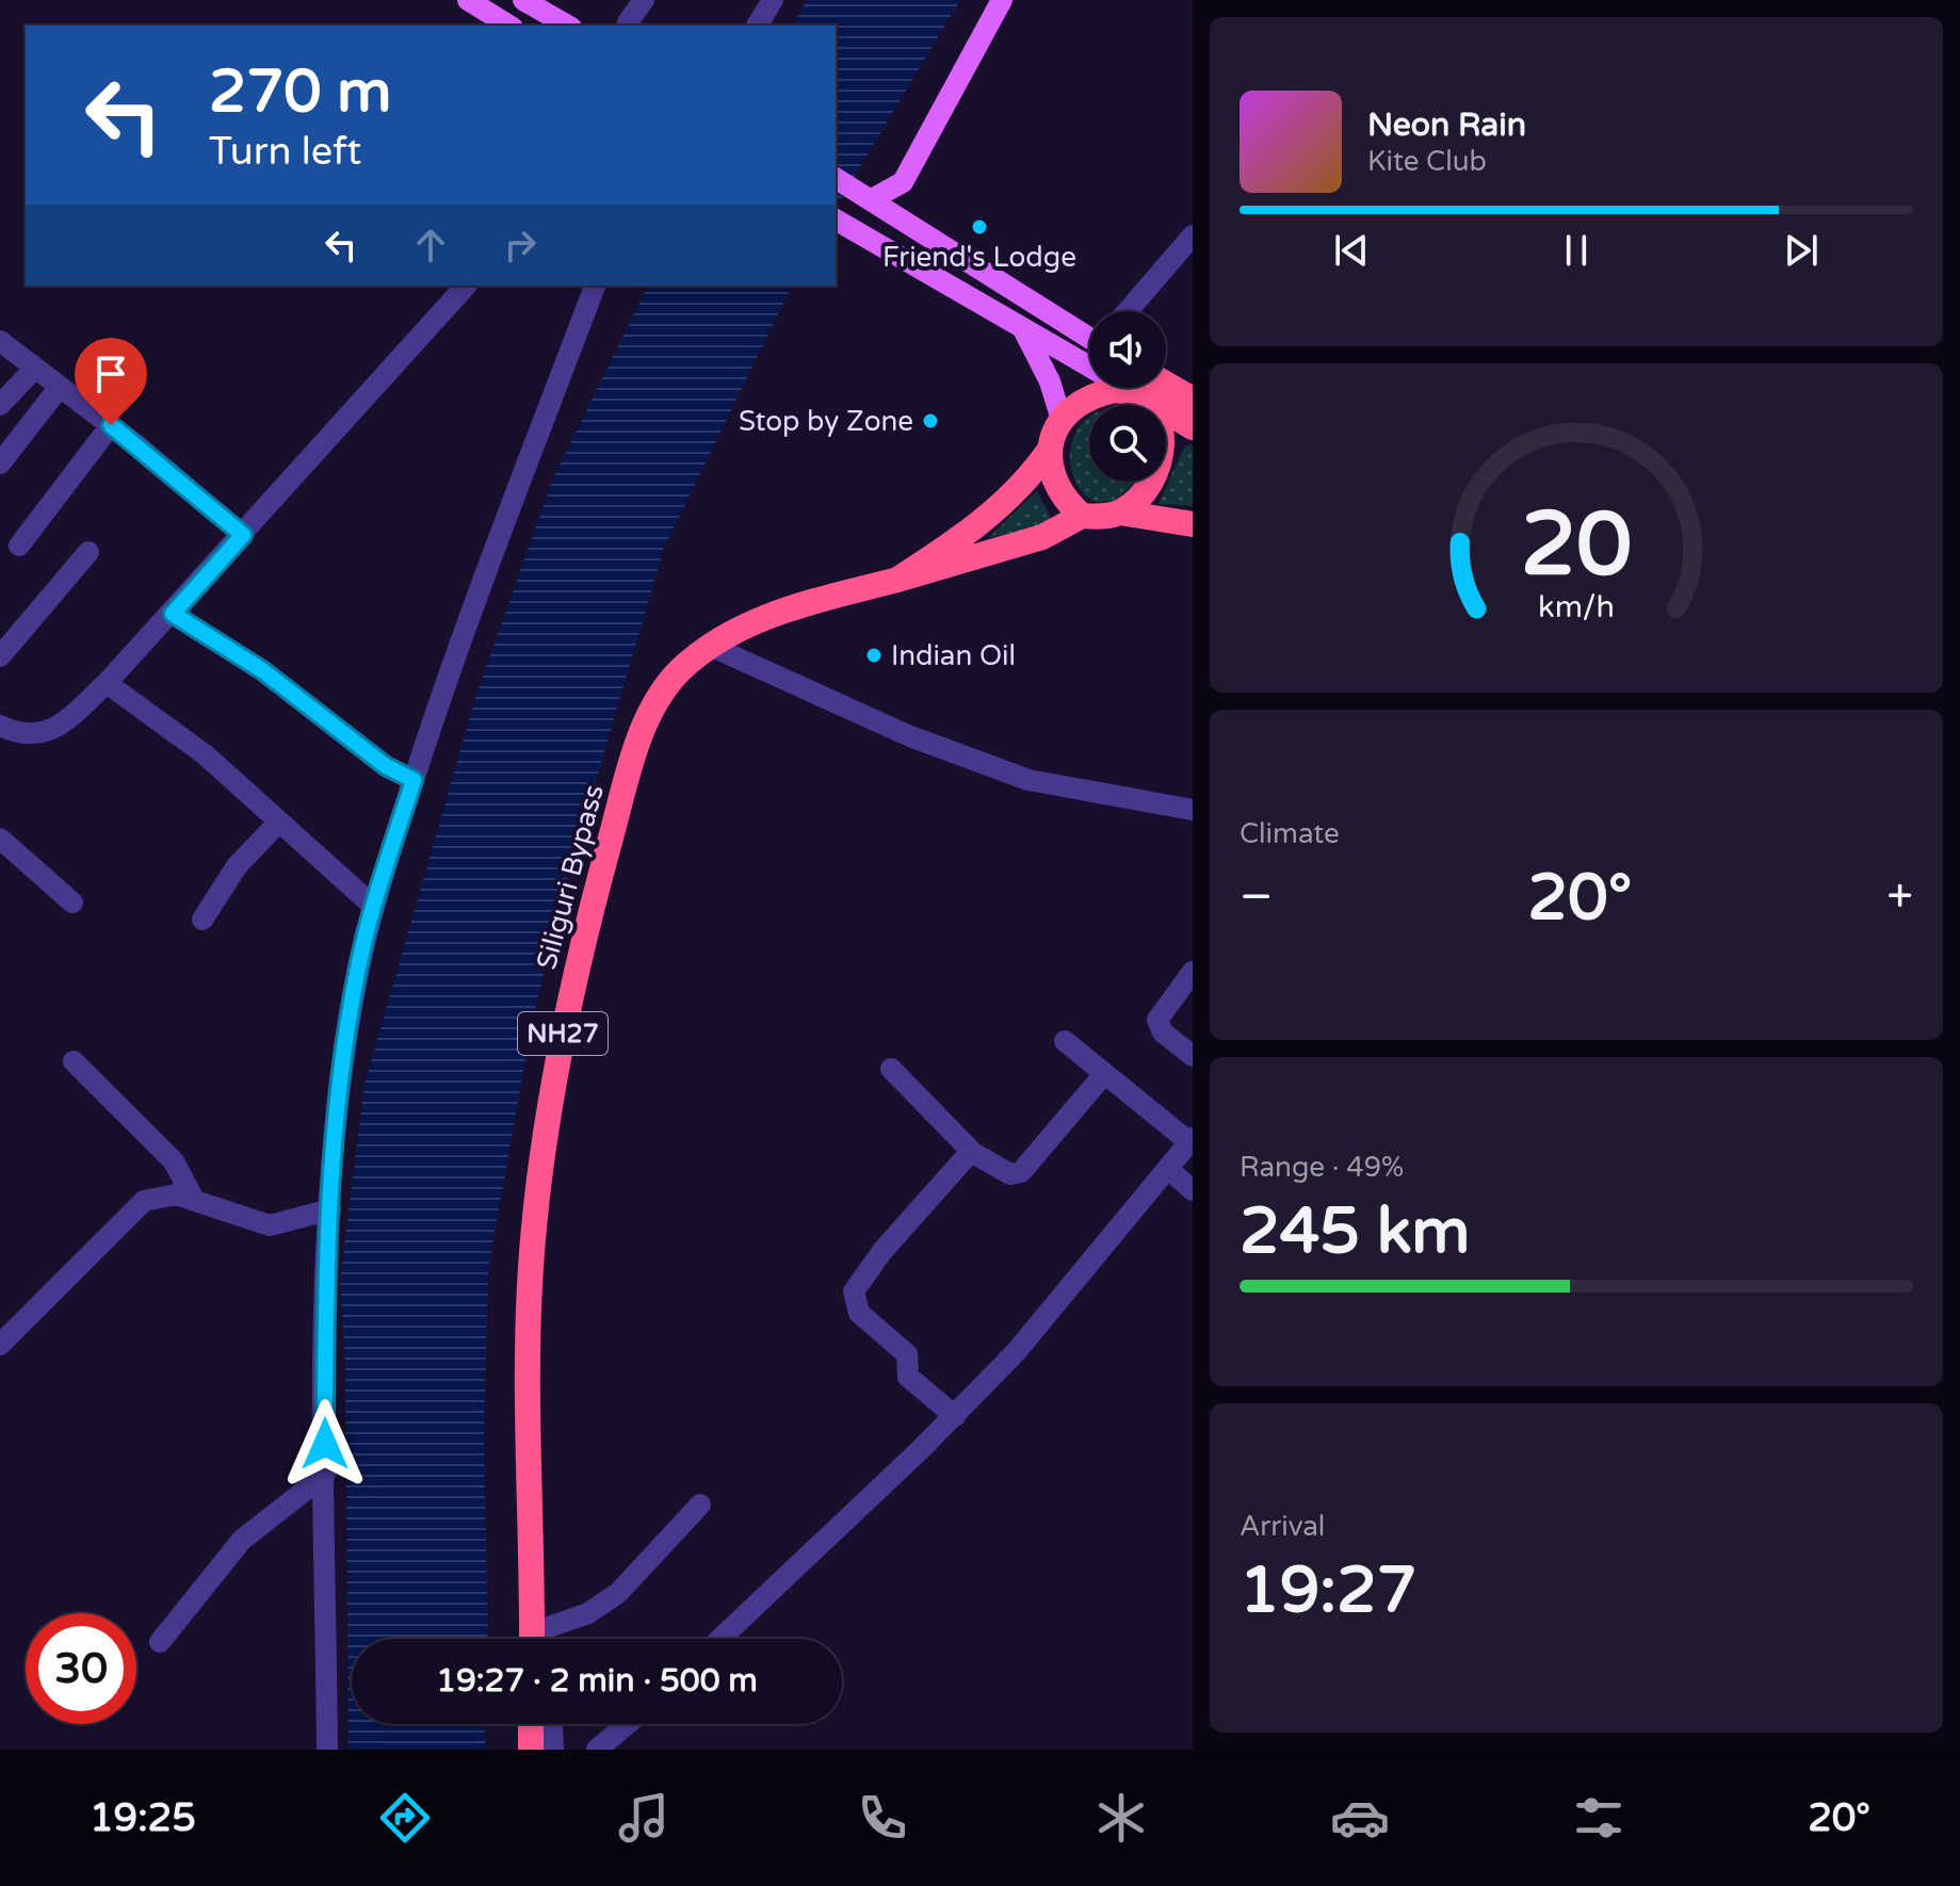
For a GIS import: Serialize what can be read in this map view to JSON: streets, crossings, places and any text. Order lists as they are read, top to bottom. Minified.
{"streets":{"highway":["Siliguri Bypass","NH27"]},"crossings":[["Siliguri Bypass","NH27"]],"places":["Friend's Lodge","Stop by Zone","Indian Oil"],"page":{"turn":["270 m","Turn left"],"song":["Neon Rain","Kite Club"],"tile":["Climate",["Range · 49%","245 km"],["Arrival","19:27"]],"heat":["−","20°","+"],"limit":"30","trip":"19:27 · 2 min · 500 m","tabs":["19:25","20°"],"gauge":["20","km/h"]}}
